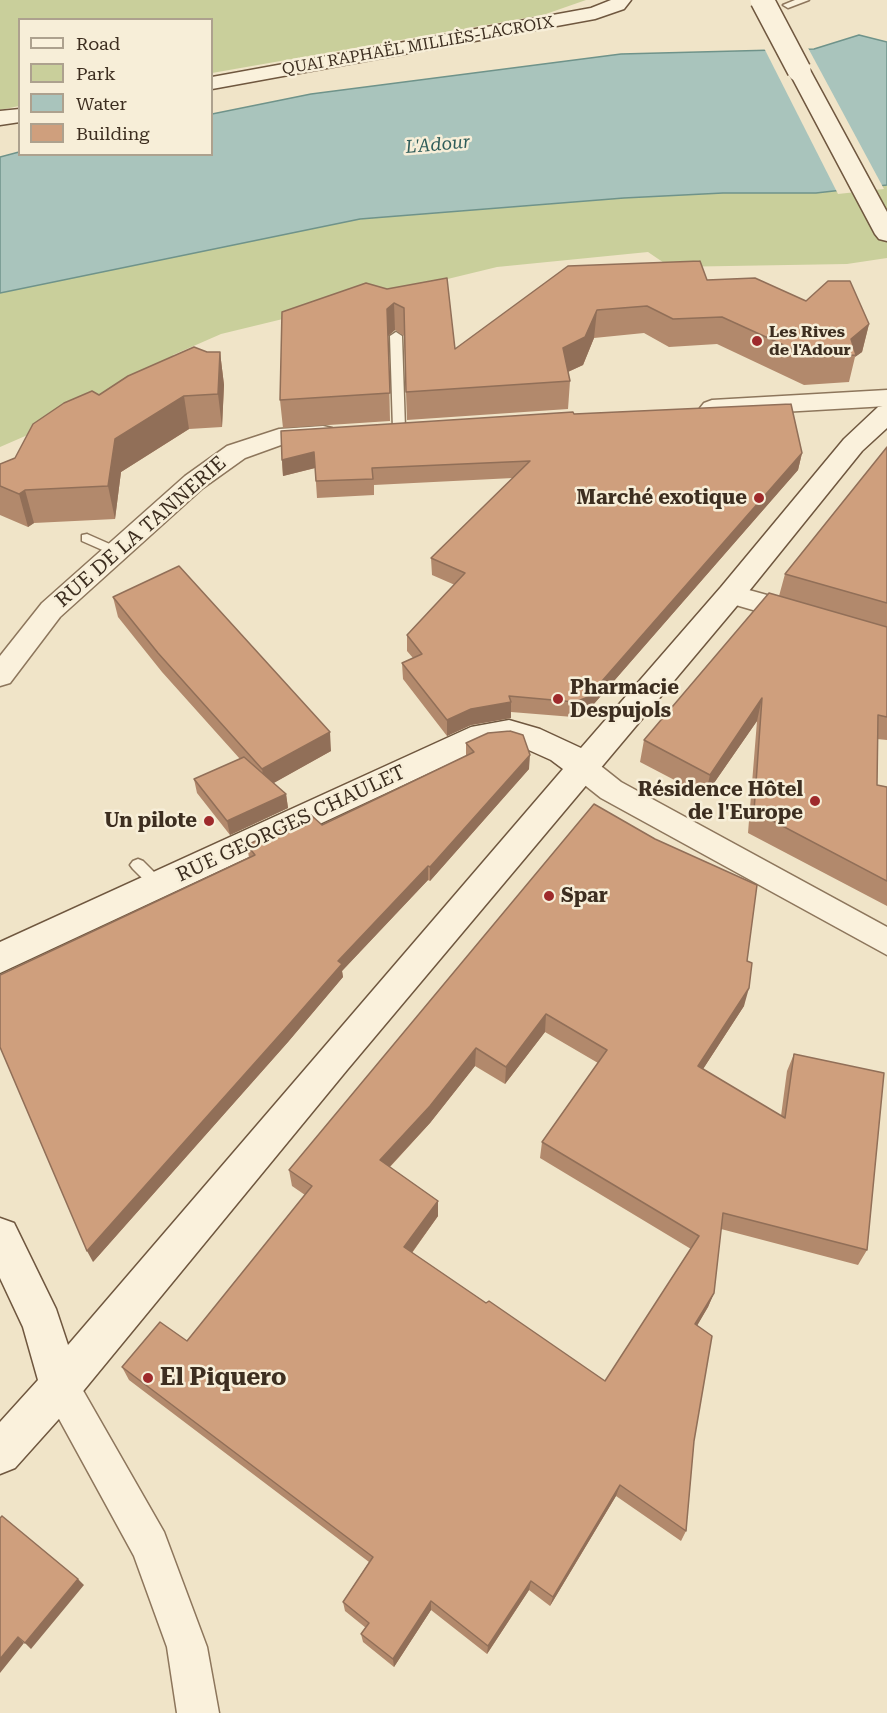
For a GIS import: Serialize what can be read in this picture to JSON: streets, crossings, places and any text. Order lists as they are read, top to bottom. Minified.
{"streets":{"main road":["QUAI RAPHAËL MILLIÈS-LACROIX","RUE GEORGES CHAULET"],"street":["RUE DE LA TANNERIE"]},"water":["L'Adour"],"places":["Les Rives de l'Adour","Marché exotique","Pharmacie Despujols","Résidence Hôtel de l'Europe","Un pilote","Spar","El Piquero"],"legend":["Road","Park","Water","Building"]}
